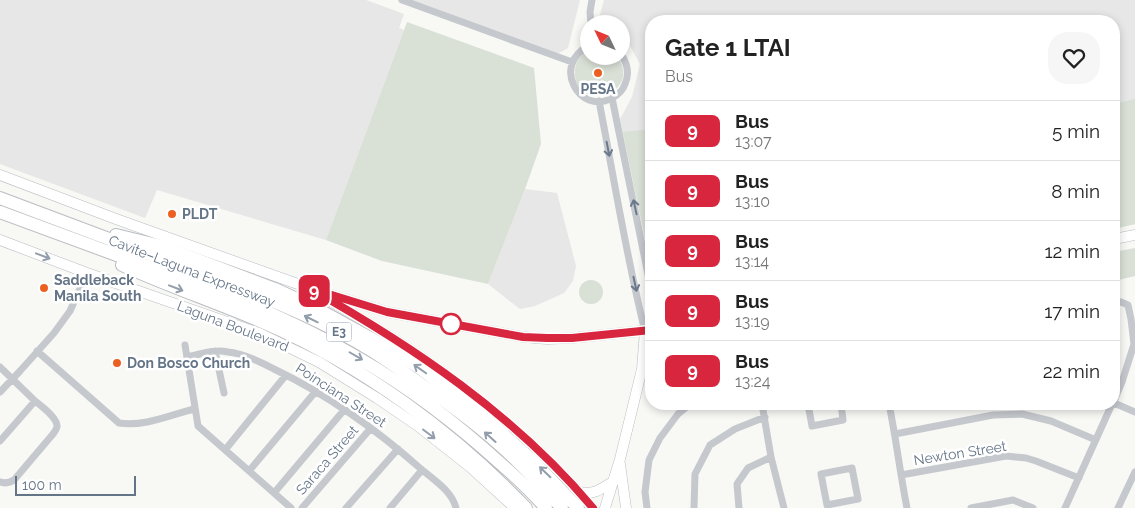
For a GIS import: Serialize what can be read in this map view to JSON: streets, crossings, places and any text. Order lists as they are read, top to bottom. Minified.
{"streets":{"highway":["Cavite–Laguna Expressway","E3"],"main road":["Laguna Boulevard"],"street":["Poinciana Street","Newton Street","Saraca Street"]},"crossings":[["Poinciana Street","Saraca Street"]],"places":["PESA","PLDT","Saddleback Manila South","Don Bosco Church"],"lines":["bus line 9"],"scale_bar":"100 m","north":"top left","page":{"on_map":"9","heading":["Gate 1 LTAI","Bus"],"list":[{"mark":"9","name":"Bus","note":"13:07","value":"5 min"},{"mark":"9","name":"Bus","note":"13:10","value":"8 min"},{"mark":"9","name":"Bus","note":"13:14","value":"12 min"},{"mark":"9","name":"Bus","note":"13:19","value":"17 min"},{"mark":"9","name":"Bus","note":"13:24","value":"22 min"}],"scale":"100 m"}}
